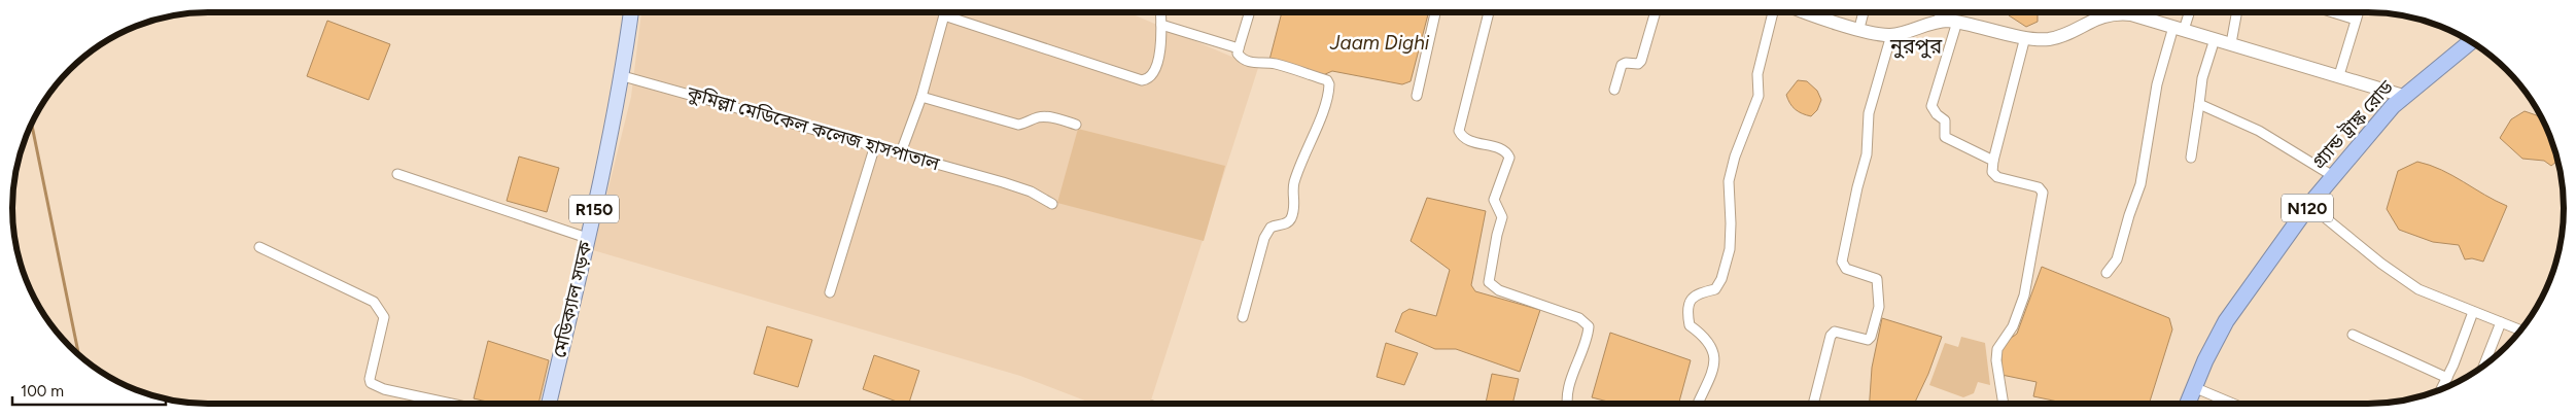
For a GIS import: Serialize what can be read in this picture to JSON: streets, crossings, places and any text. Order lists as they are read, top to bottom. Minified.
{"streets":{"highway":["গ্র্যান্ড ট্রাঙ্ক রোড","N120"],"main road":["R150","মেডিক্যাল সড়ক"],"street":["কুমিল্লা মেডিকেল কলেজ হাসপাতাল"]},"crossings":[["কুমিল্লা মেডিকেল কলেজ হাসপাতাল","মেডিক্যাল সড়ক"]],"districts":["নুরপুর"],"water":["Jaam Dighi"],"scale_bar":"100 m"}
